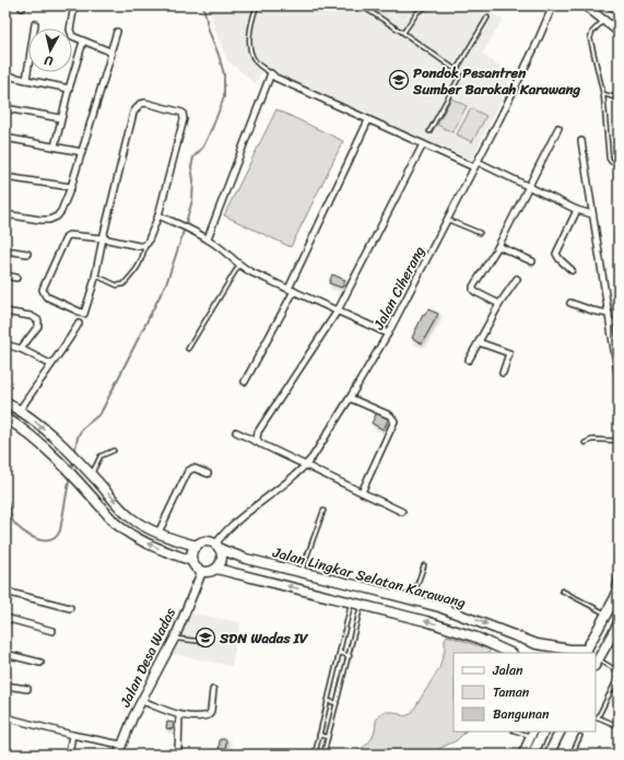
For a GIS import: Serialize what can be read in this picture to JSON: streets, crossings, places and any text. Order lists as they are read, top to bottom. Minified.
{"streets":{"main road":["Jalan Lingkar Selatan Karawang","Jalan Desa Wadas"],"street":["Jalan Ciherang"]},"crossings":[["Jalan Ciherang","Jalan Lingkar Selatan Karawang"],["Jalan Ciherang","Jalan Desa Wadas"],["Jalan Lingkar Selatan Karawang","Jalan Desa Wadas"]],"places":{"school or university":["Pondok Pesantren Sumber Barokah Karawang","SDN Wadas IV"]},"legend":["Jalan","Taman","Bangunan"],"north":"bottom"}
